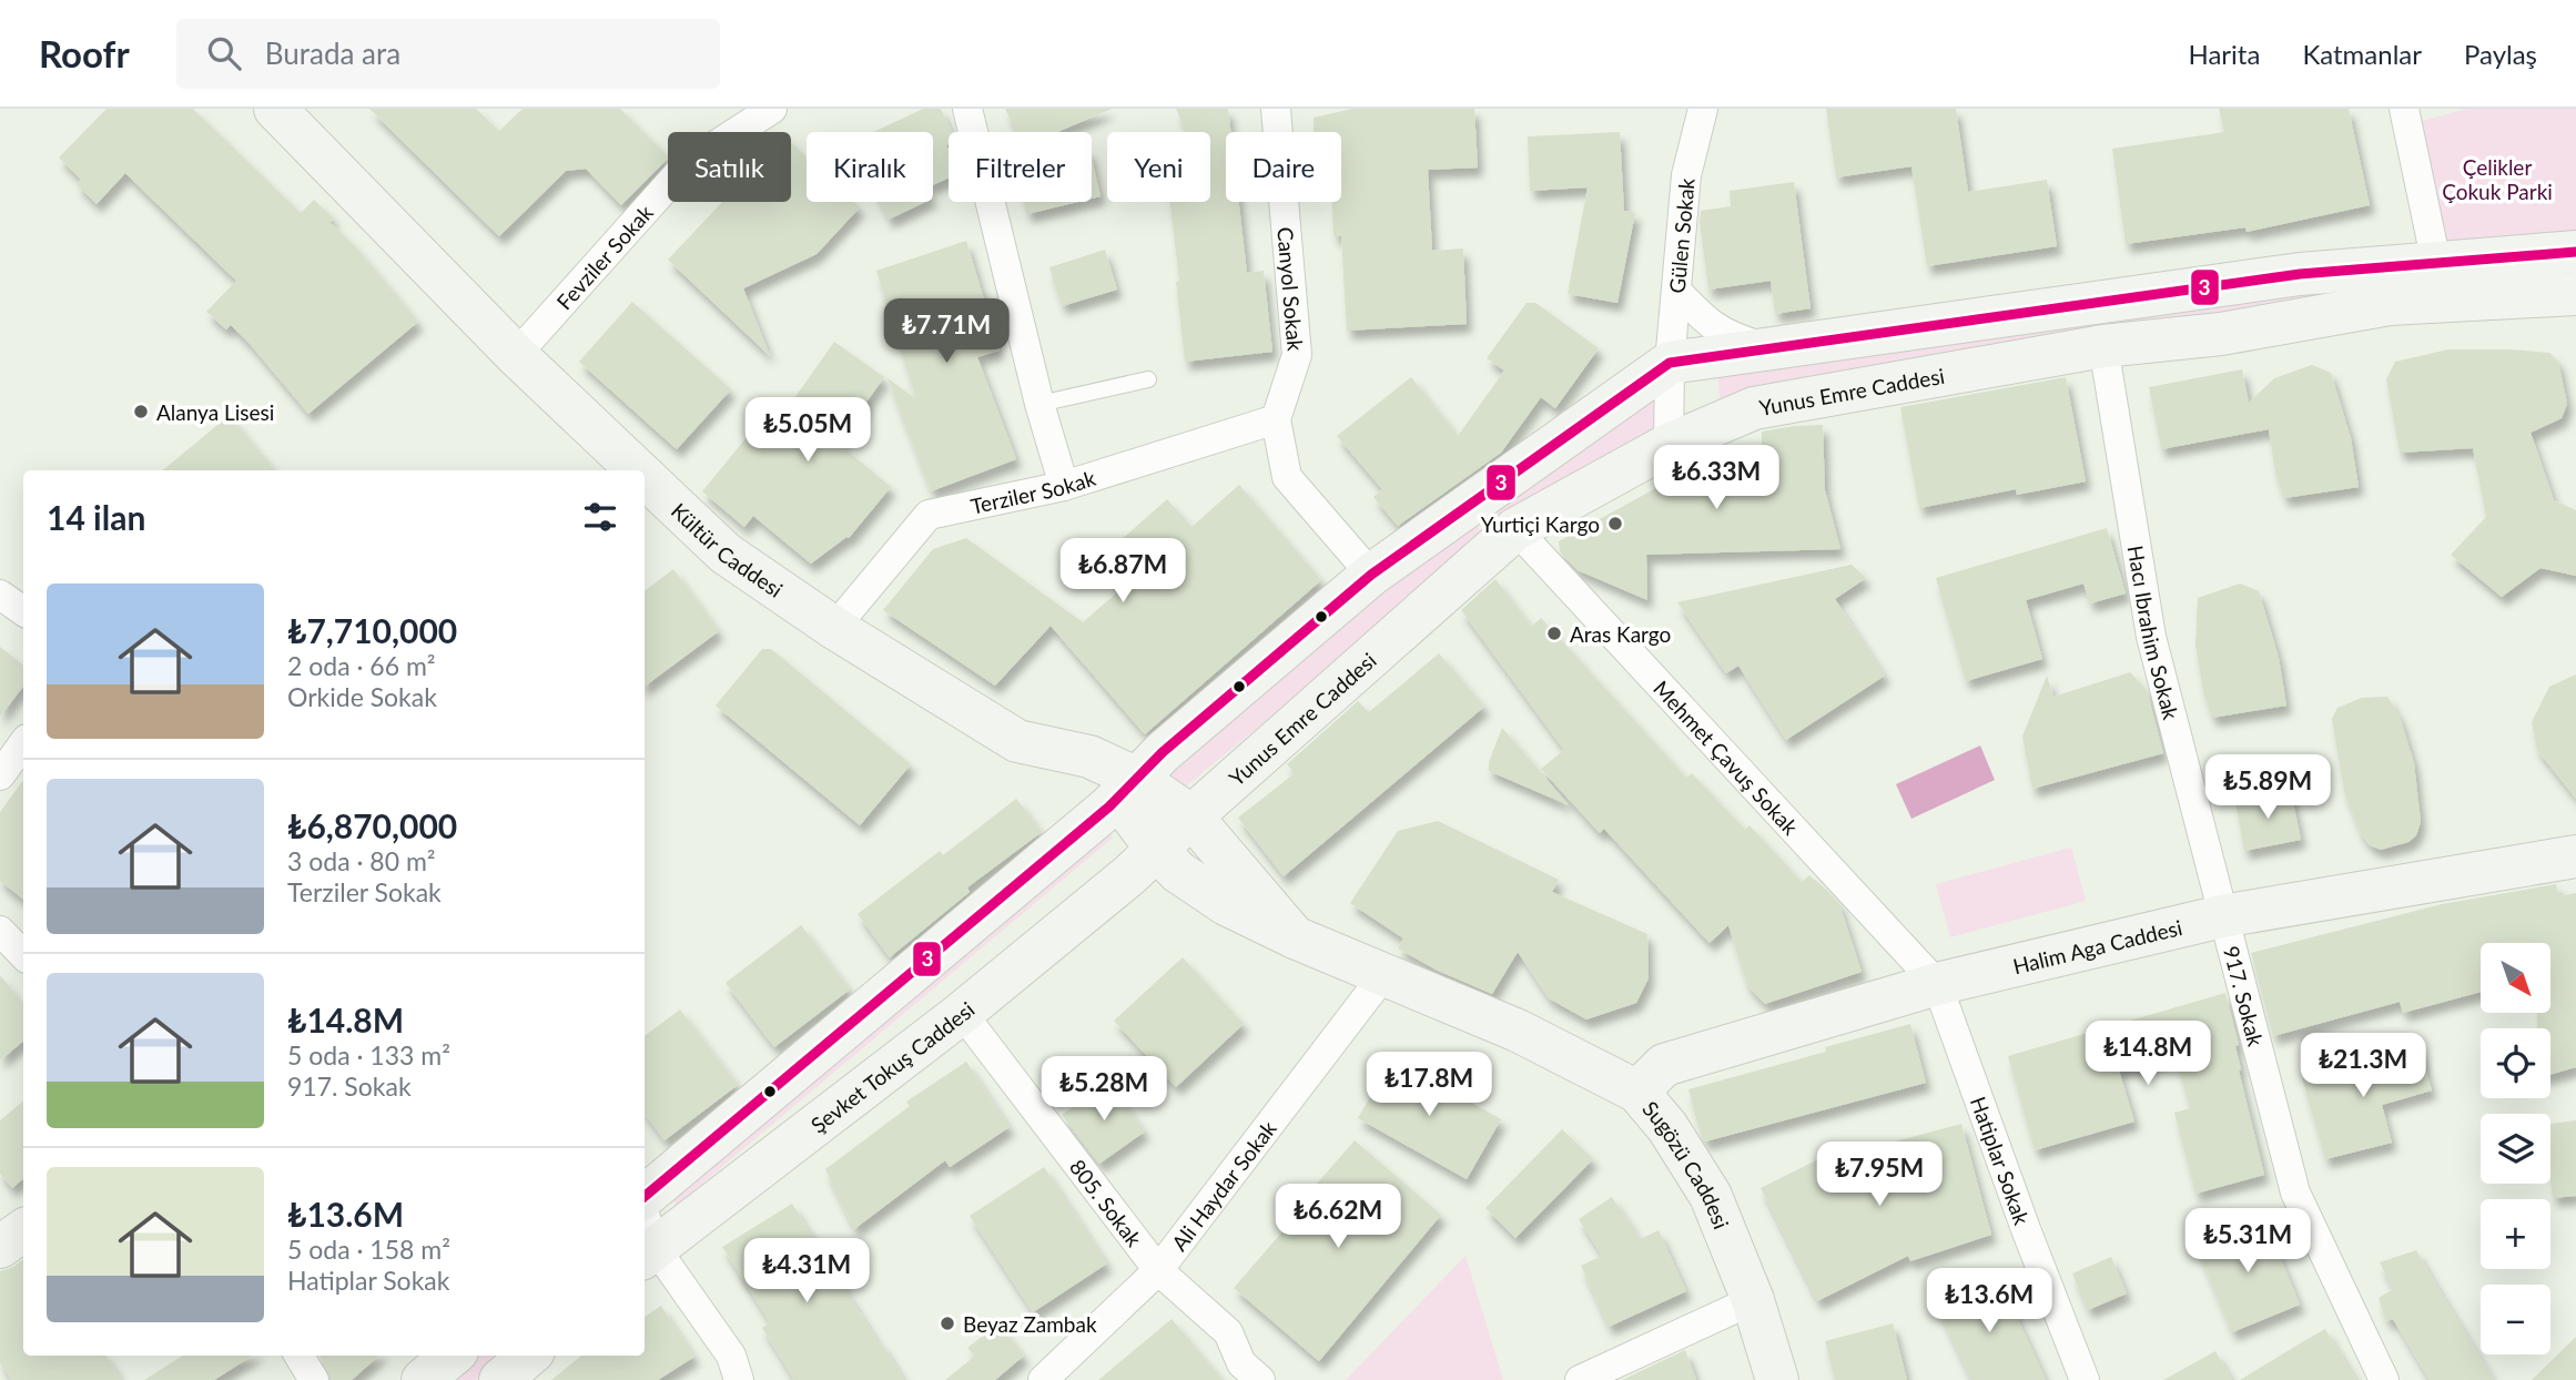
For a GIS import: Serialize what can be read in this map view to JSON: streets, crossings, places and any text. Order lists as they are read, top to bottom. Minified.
{"streets":{"main road":["Yunus Emre Caddesi","Kültür Caddesi","Halim Aga Caddesi","Şevket Tokuş Caddesi","Sugözü Caddesi"],"street":["Gülen Sokak","Fevziler Sokak","Canyol Sokak","Terziler Sokak","Hacı Ibrahim Sokak","Mehmet Çavuş Sokak","917. Sokak","Hatiplar Sokak","Ali Haydar Sokak","805. Sokak"]},"crossings":[["Gülen Sokak","Yunus Emre Caddesi"],["Fevziler Sokak","Kültür Caddesi"],["Canyol Sokak","Terziler Sokak"],["Yunus Emre Caddesi","Kültür Caddesi"],["Yunus Emre Caddesi","Hacı Ibrahim Sokak"],["Yunus Emre Caddesi","Mehmet Çavuş Sokak"],["Yunus Emre Caddesi","Şevket Tokuş Caddesi"],["Yunus Emre Caddesi","Sugözü Caddesi"],["Terziler Sokak","Kültür Caddesi"],["Kültür Caddesi","Sugözü Caddesi"],["Hacı Ibrahim Sokak","Halim Aga Caddesi"],["Hacı Ibrahim Sokak","917. Sokak"],["Mehmet Çavuş Sokak","Halim Aga Caddesi"],["Mehmet Çavuş Sokak","Hatiplar Sokak"],["Halim Aga Caddesi","917. Sokak"],["Halim Aga Caddesi","Hatiplar Sokak"],["Halim Aga Caddesi","Sugözü Caddesi"],["Şevket Tokuş Caddesi","Sugözü Caddesi"],["Şevket Tokuş Caddesi","805. Sokak"],["Sugözü Caddesi","Ali Haydar Sokak"],["Ali Haydar Sokak","805. Sokak"]],"parks":["Çelikler Çokuk Parki"],"places":["Alanya Lisesi","Yurtiçi Kargo","Aras Kargo","Beyaz Zambak"],"lines":["transit line 3"],"north":"bottom right","page":{"header":"Roofr","search":"Burada ara","nav":["Harita","Katmanlar","Paylaş"],"chip":["Satılık","Kiralık","Filtreler","Yeni","Daire"],"price":["₺7.71M","₺5.05M","₺6.33M","₺6.87M","₺5.89M","₺14.8M","₺21.3M","₺17.8M","₺5.28M","₺7.95M","₺6.62M","₺5.31M","₺4.31M","₺13.6M"],"heading":"14 ilan","list":[{"name":"₺7,710,000","note":"2 oda · 66 m² · Orkide Sokak"},{"name":"₺6,870,000","note":"3 oda · 80 m² · Terziler Sokak"},{"name":"₺14.8M","note":"5 oda · 133 m² · 917. Sokak"},{"name":"₺13.6M","note":"5 oda · 158 m² · Hatiplar Sokak"}],"map_buttons":["+","−"]}}
